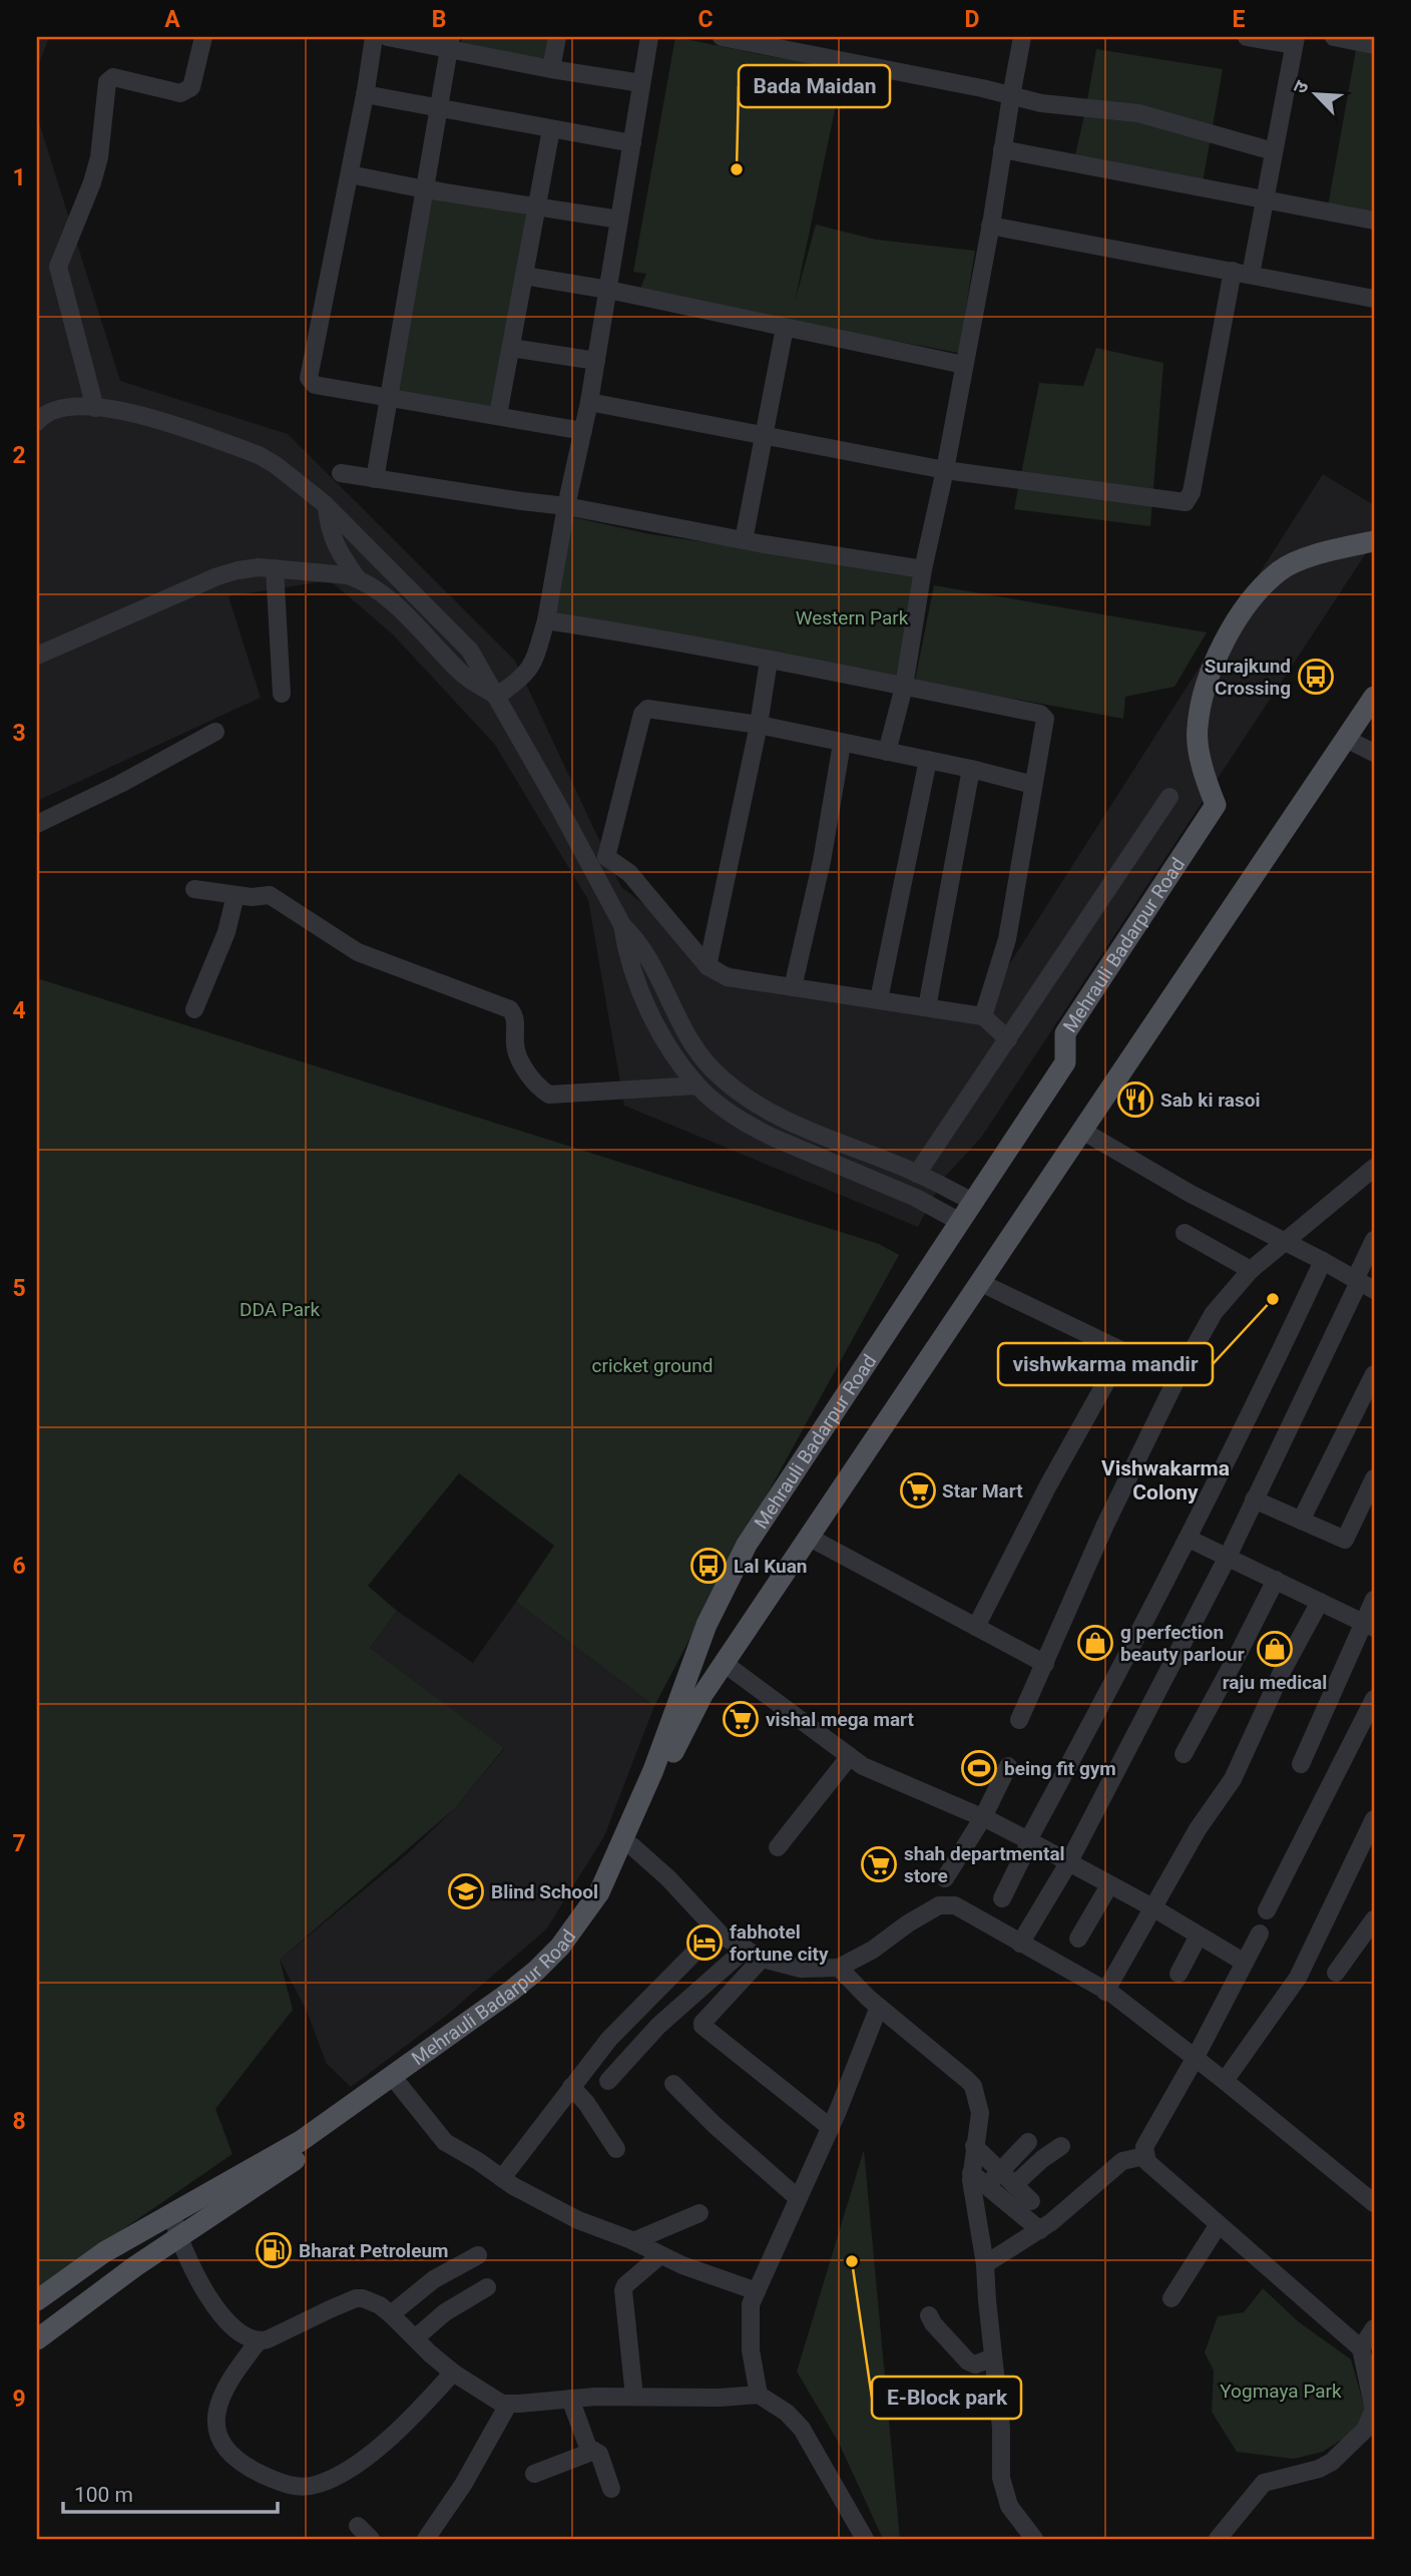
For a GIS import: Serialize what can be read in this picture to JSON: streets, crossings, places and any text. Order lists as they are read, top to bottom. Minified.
{"streets":{"main road":["Mehrauli Badarpur Road"]},"districts":["Vishwakarma Colony"],"parks":["Western Park","DDA Park","cricket ground","Yogmaya Park"],"places":{"other":["Bada Maidan","vishwkarma mandir","E-Block park"],"bus stop":["Surajkund Crossing","Lal Kuan"],"restaurant":["Sab ki rasoi"],"supermarket":["Star Mart","vishal mega mart","shah departmental store"],"shop":["g perfection beauty parlour","raju medical"],"sports":["being fit gym"],"school or university":["Blind School"],"hotel":["fabhotel fortune city"],"fuel station":["Bharat Petroleum"]},"scale_bar":"100 m","north":"top left","grid":{"columns":["A","B","C","D","E"],"rows":["1","2","3","4","5","6","7","8","9"]}}
